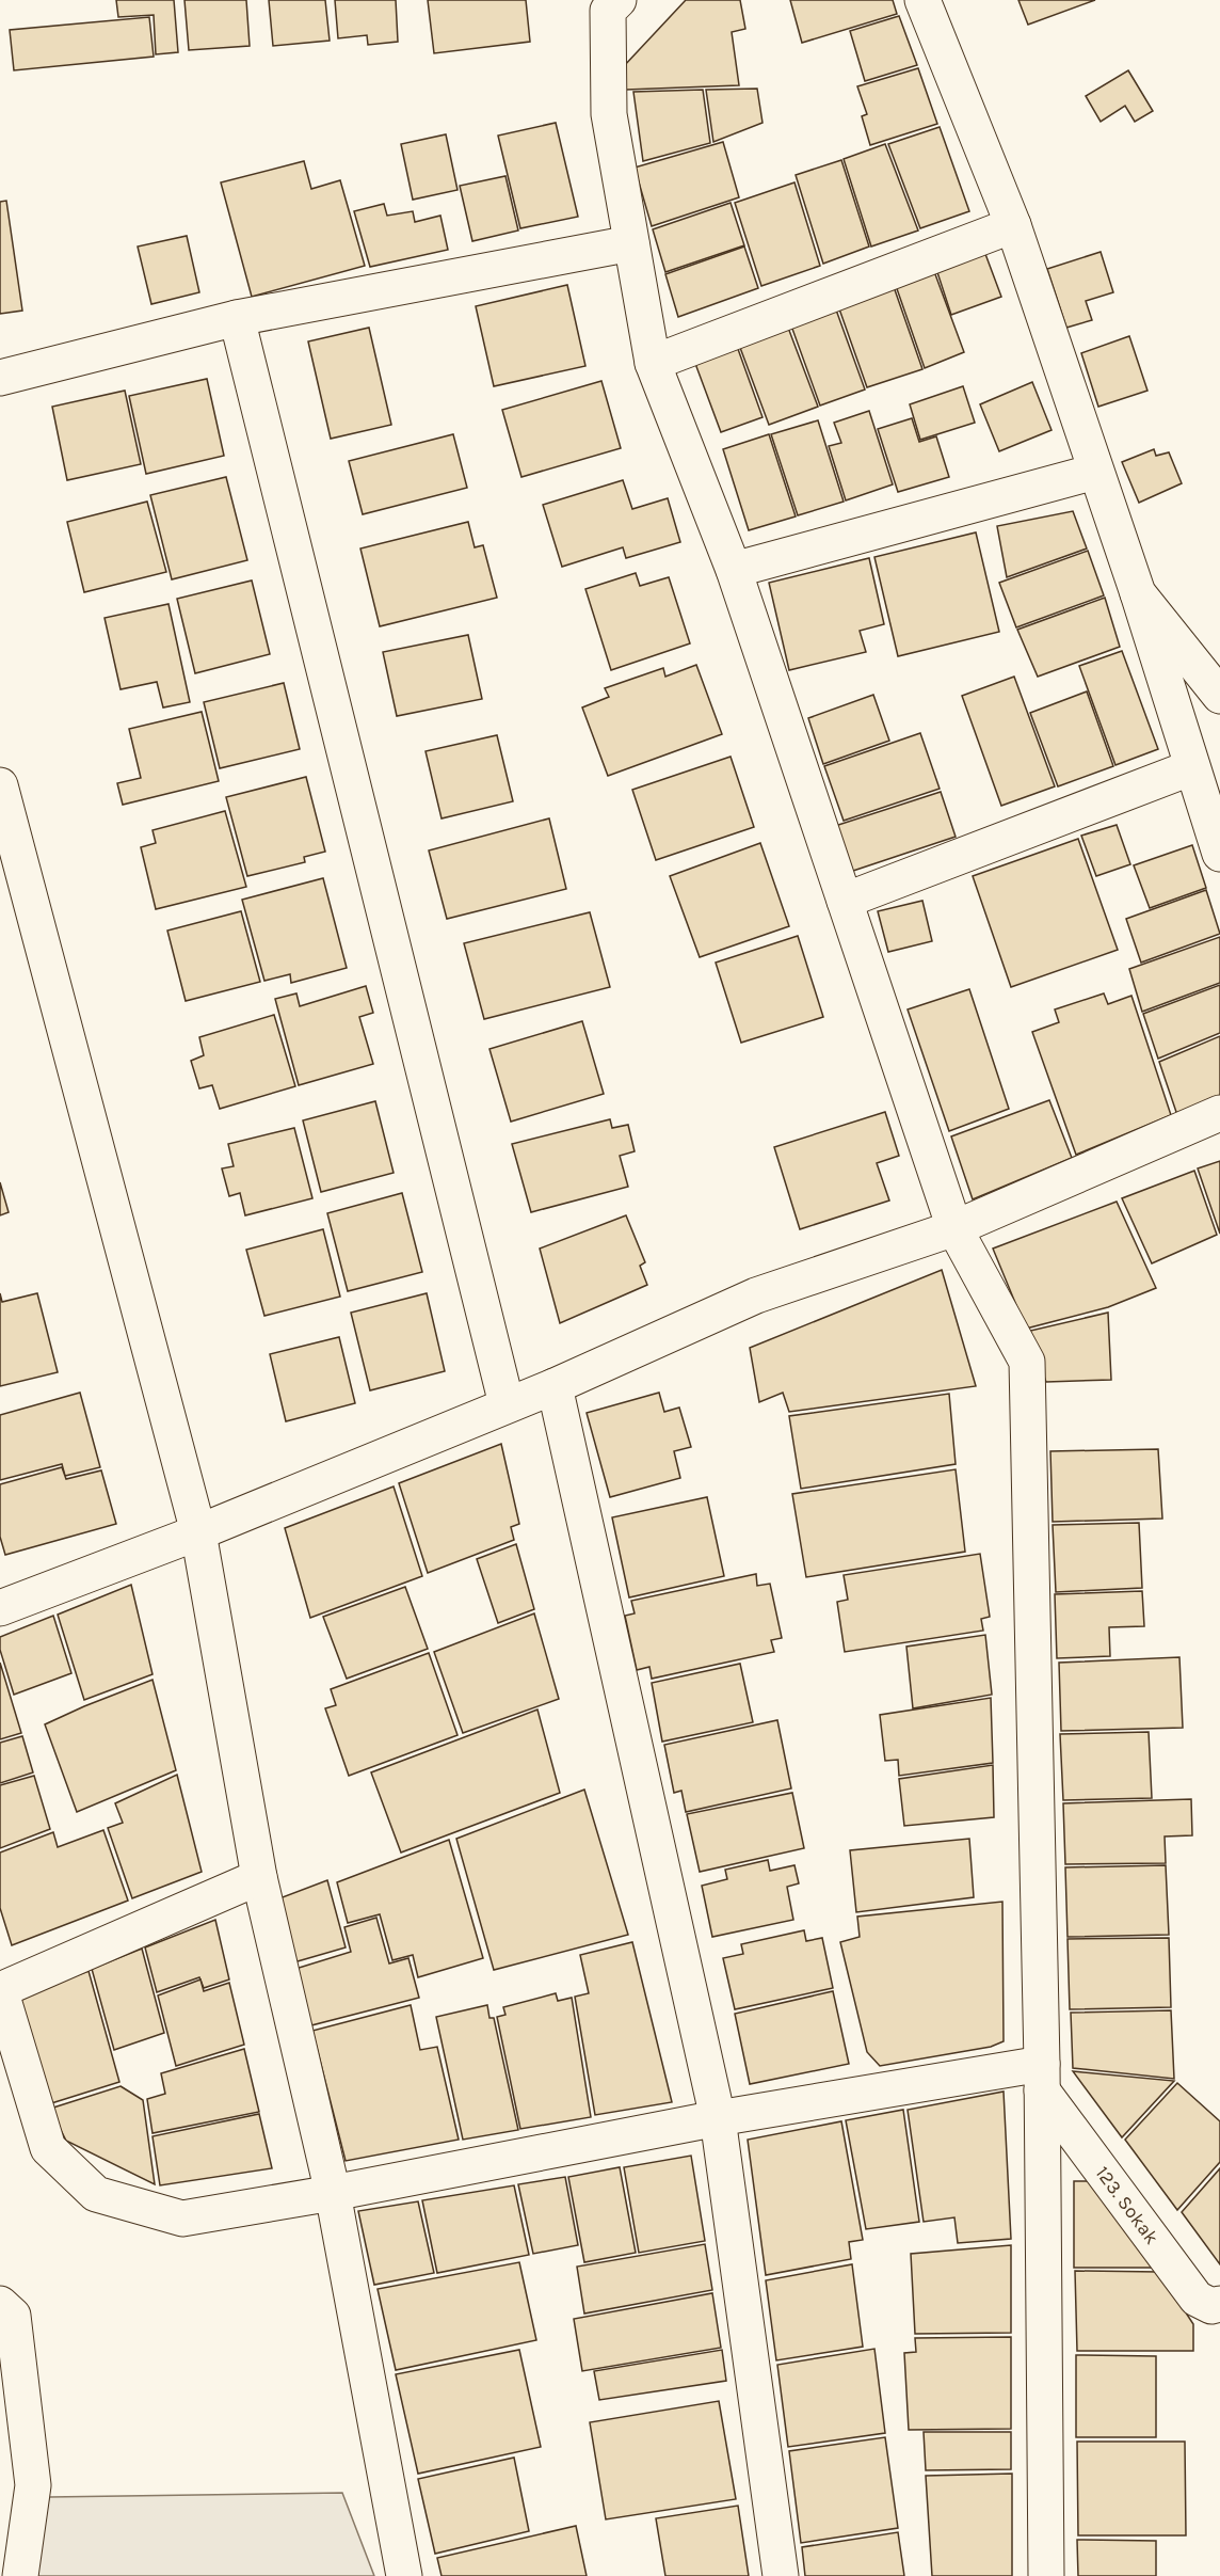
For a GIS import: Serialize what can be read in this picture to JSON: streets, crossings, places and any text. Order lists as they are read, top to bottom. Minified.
{"streets":{"street":["123. Sokak"]}}
